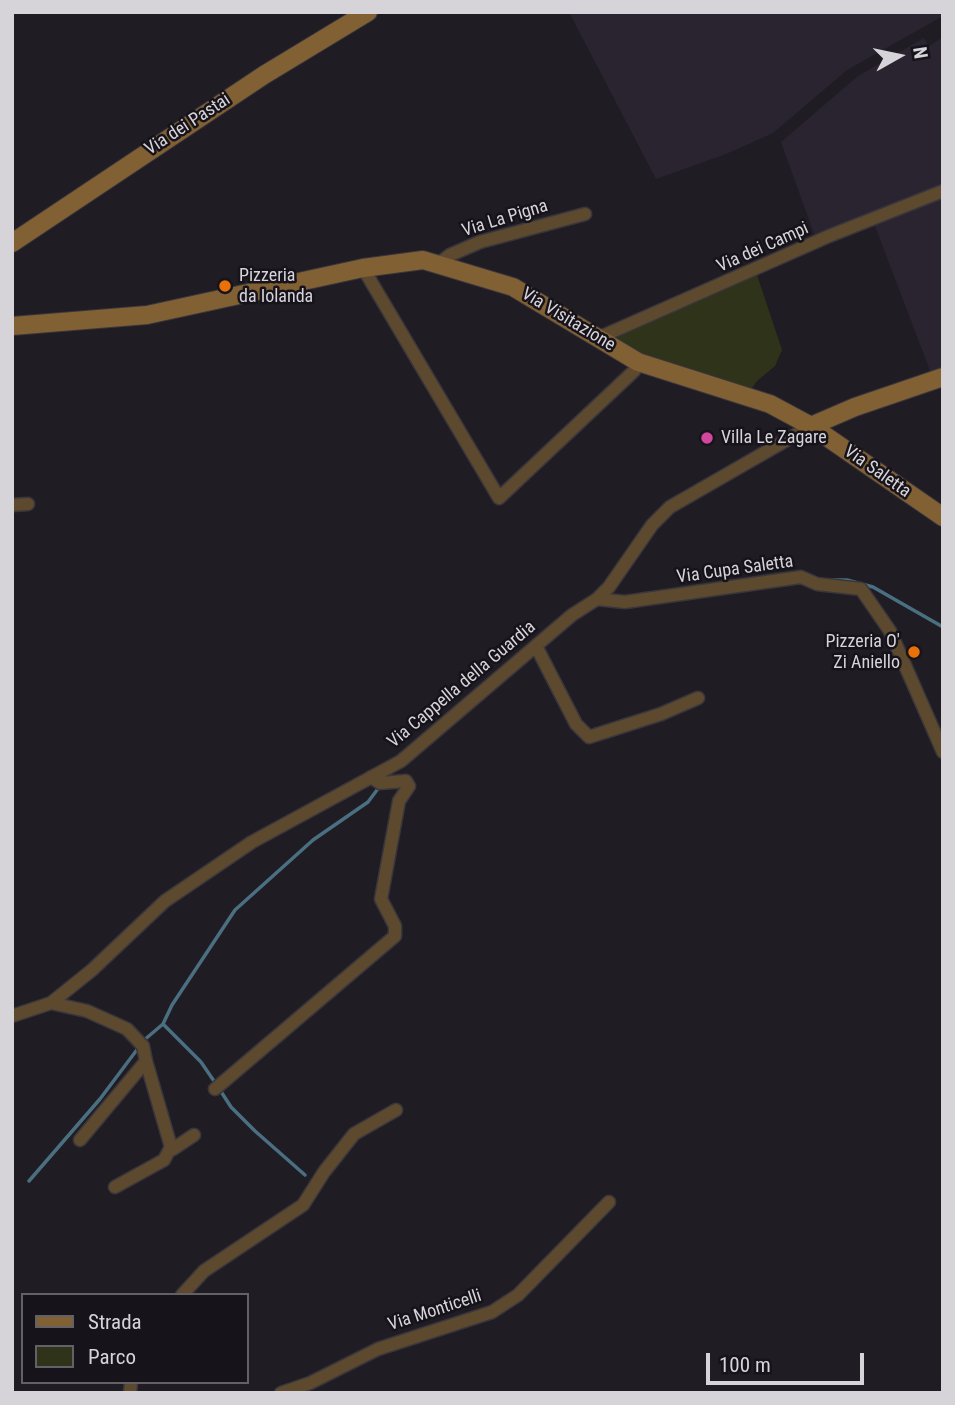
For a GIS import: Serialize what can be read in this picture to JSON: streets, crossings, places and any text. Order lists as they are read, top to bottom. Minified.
{"streets":{"street":["Via dei Pastai","Via La Pigna","Via dei Campi","Via Visitazione","Via Saletta","Via Cupa Saletta","Via Cappella della Guardia","Via Monticelli"]},"crossings":[["Via La Pigna","Via Visitazione"],["Via dei Campi","Via Visitazione"],["Via Visitazione","Via Saletta"],["Via Visitazione","Via Cappella della Guardia"],["Via Saletta","Via Cappella della Guardia"],["Via Cupa Saletta","Via Cappella della Guardia"]],"places":["Pizzeria da Iolanda","Villa Le Zagare","Pizzeria O' Zi Aniello"],"legend":["Strada","Parco"],"scale_bar":"100 m","north":"right"}
